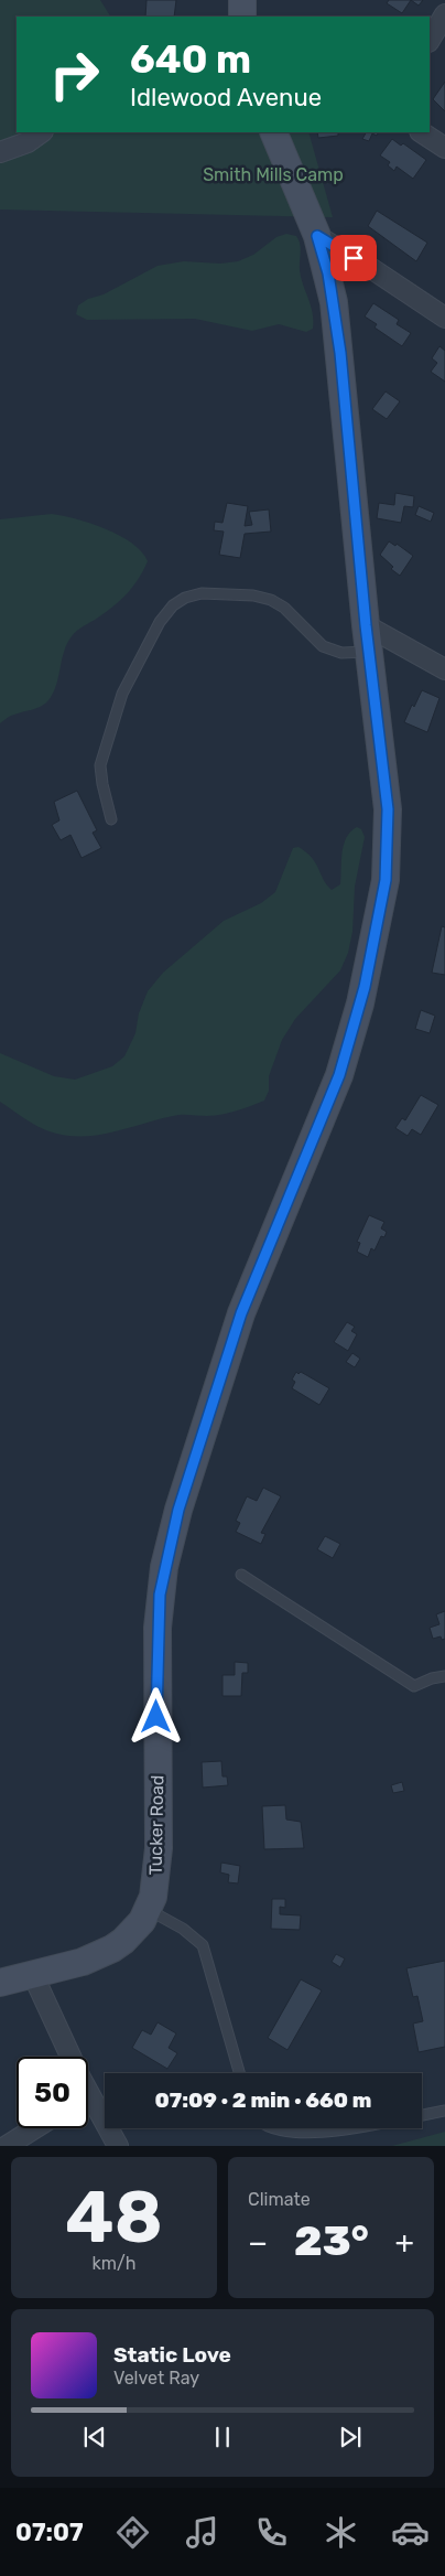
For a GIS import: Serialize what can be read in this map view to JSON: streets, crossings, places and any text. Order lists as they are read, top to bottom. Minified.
{"streets":{"main road":["Tucker Road"]},"parks":["Smith Mills Camp"],"page":{"turn":["640 m","Idlewood Avenue"],"limit":"50","trip":"07:09 · 2 min · 660 m","tile":[["48","km/h"],"Climate"],"heat":["−","23°","+"],"song":["Static Love","Velvet Ray"],"tabs":"07:07"}}
